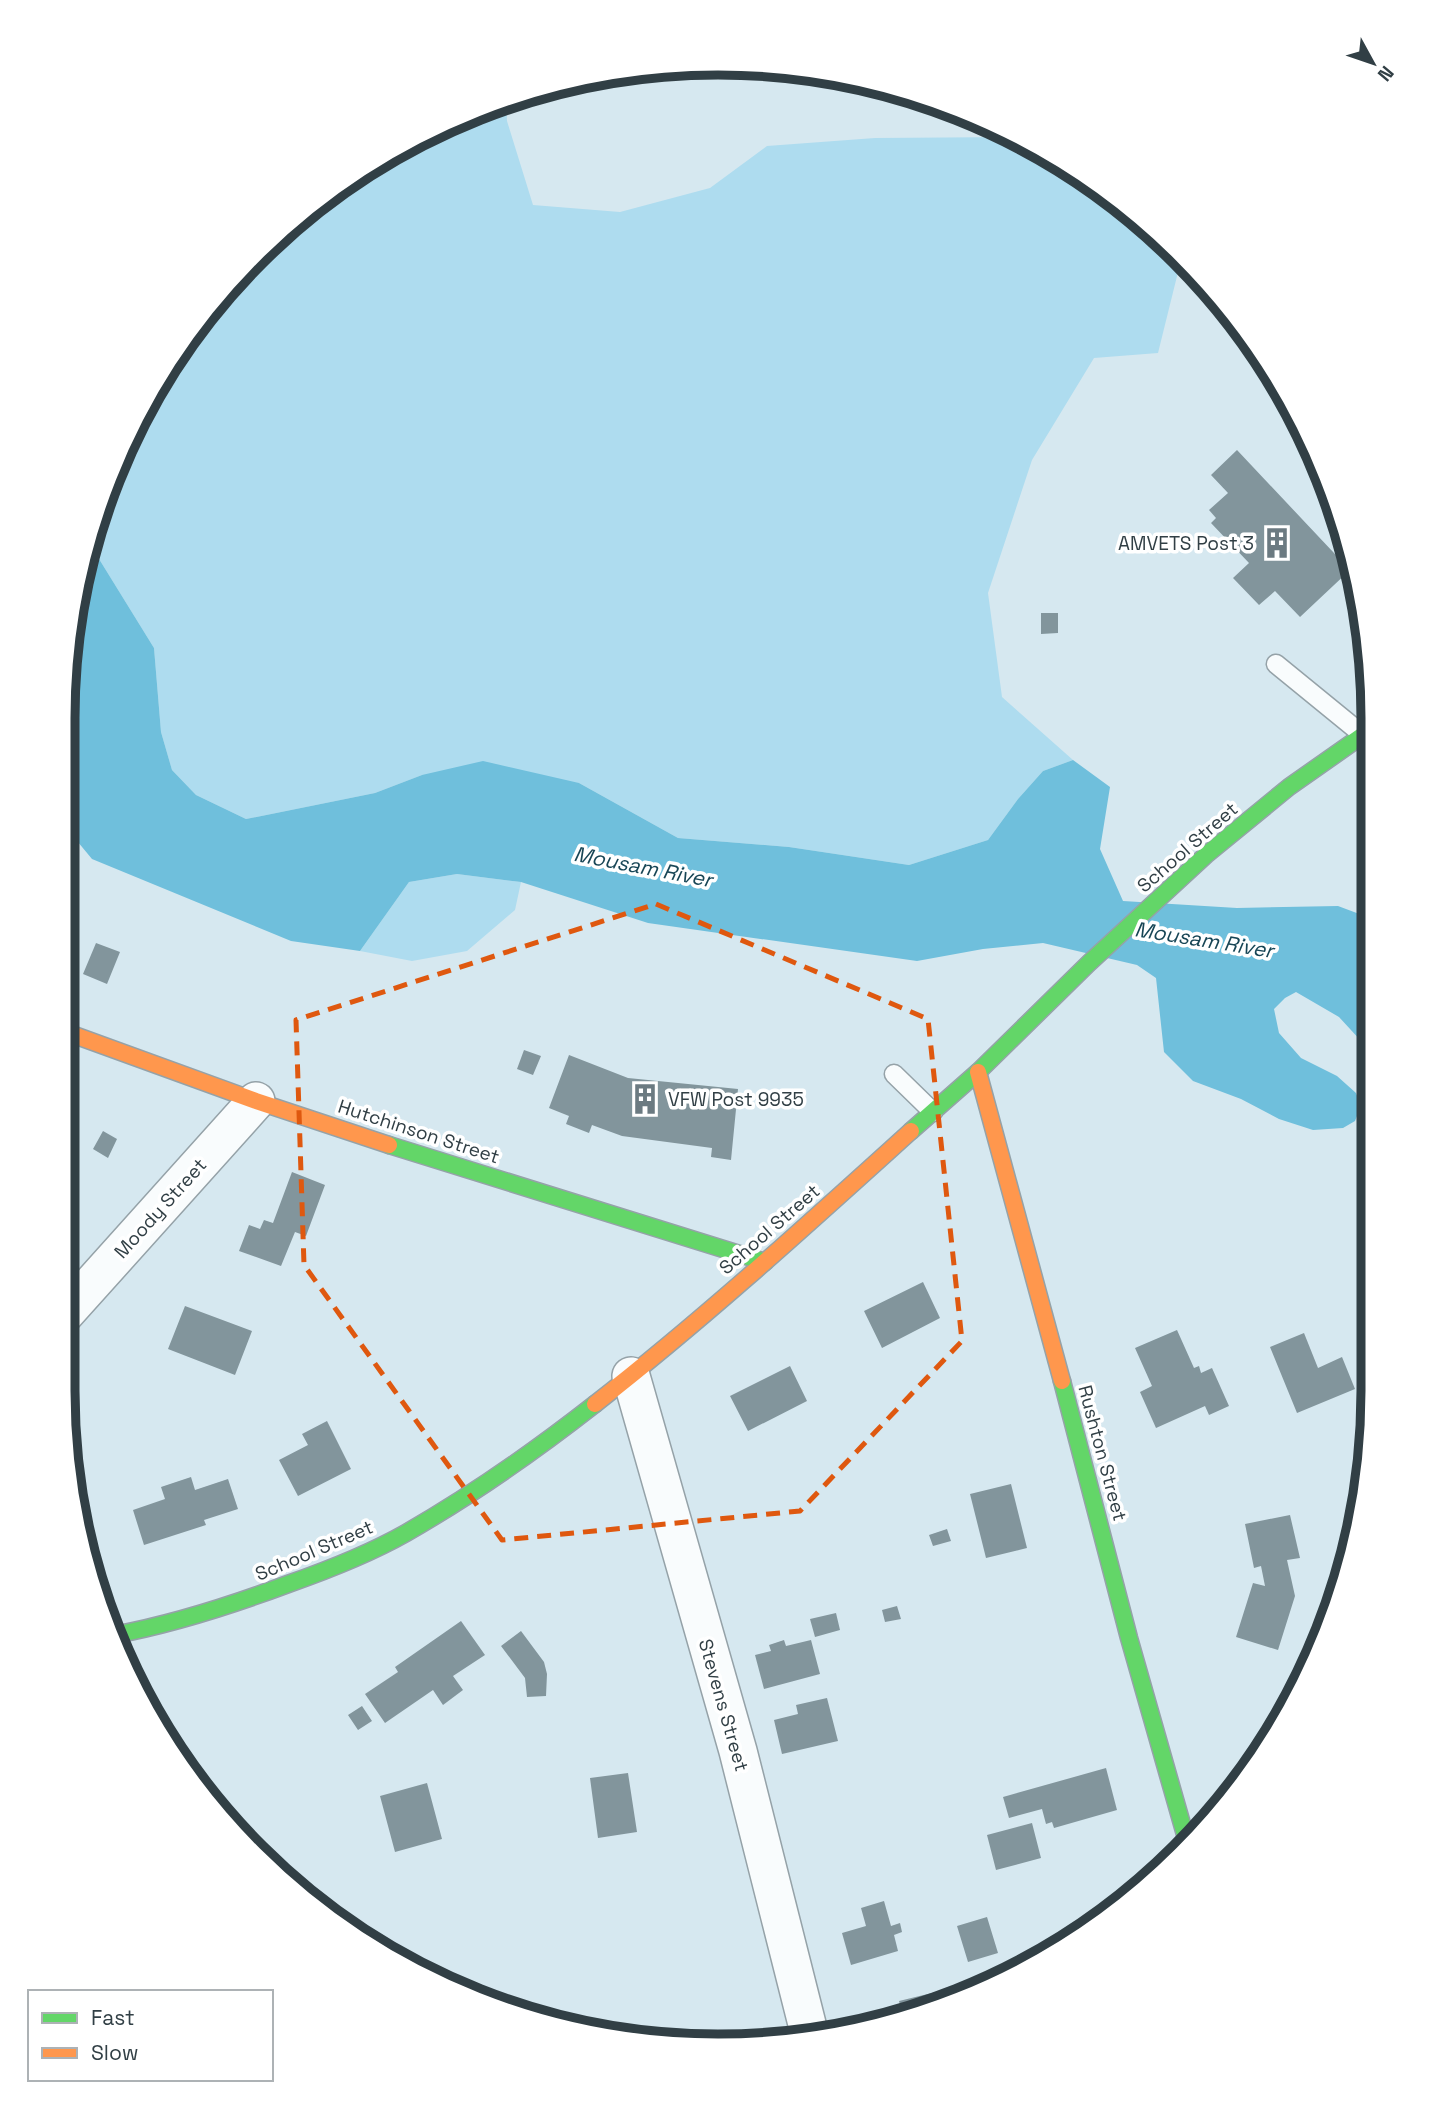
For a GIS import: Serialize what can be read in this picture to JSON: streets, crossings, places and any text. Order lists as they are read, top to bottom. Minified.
{"streets":{"street":["School Street","Hutchinson Street","Moody Street","Rushton Street","Stevens Street"]},"crossings":[["School Street","Hutchinson Street"],["School Street","Rushton Street"],["School Street","Stevens Street"],["Hutchinson Street","Moody Street"]],"water":["Mousam River"],"places":{"building":["AMVETS Post 3","VFW Post 9935"]},"legend":["Fast","Slow"],"north":"bottom right"}
